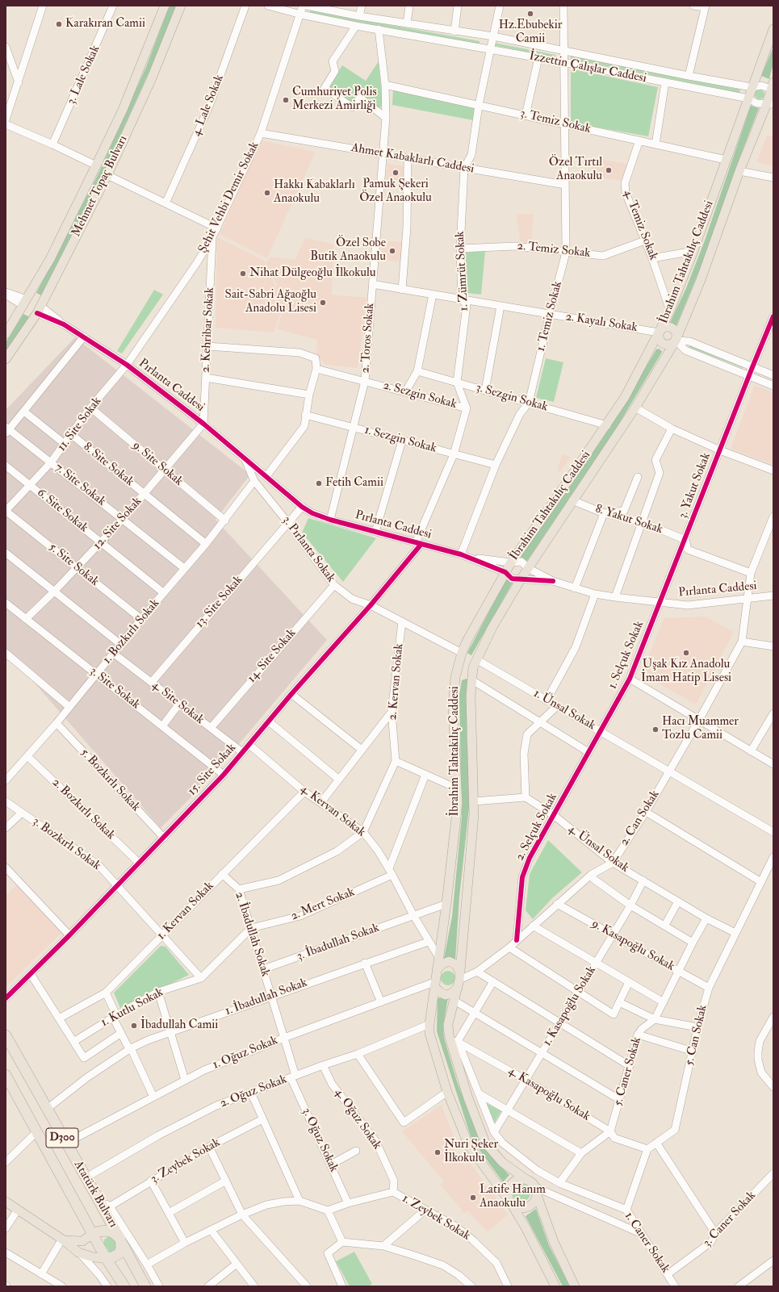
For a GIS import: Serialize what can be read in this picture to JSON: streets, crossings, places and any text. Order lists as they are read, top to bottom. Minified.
{"streets":{"highway":["D300","Atatürk Bulvarı"],"main road":["Mehmet Topaç Bulvarı","İbrahim Tahtakılıç Caddesi"],"street":["İzzettin Çalışlar Caddesi","3. Lale Sokak","4. Lale Sokak","3. Temiz Sokak","Ahmet Kabaklarlı Caddesi","Şehit Vehbi Demir Sokak","4. Temiz Sokak","2. Temiz Sokak","1. Zümrüt Sokak","1. Temiz Sokak","2. Kayalı Sokak","2. Kehribar Sokak","2. Toros Sokak","Pırlanta Caddesi","2. Sezgin Sokak","3. Sezgin Sokak","11. Site Sokak","1. Sezgin Sokak","9. Site Sokak","8. Site Sokak","7. Site Sokak","3. Yakut Sokak","6. Site Sokak","8. Yakut Sokak","12. Site Sokak","3. Pırlanta Sokak","5. Site Sokak","13. Site Sokak","1. Bozkırlı Sokak","1. Selçuk Sokak","14. Site Sokak","2. Kervan Sokak","3. Site Sokak","4. Site Sokak","1. Ünsal Sokak","15. Site Sokak","5. Bozkırlı Sokak","2. Bozkırlı Sokak","4. Kervan Sokak","2. Can Sokak","2. Selçuk Sokak","3. Bozkırlı Sokak","4. Ünsal Sokak","2. Mert Sokak","1. Kervan Sokak","2. İbadullah Sokak","3. İbadullah Sokak","9. Kasapoğlu Sokak","1. İbadullah Sokak","1. Kasapoğlu Sokak","1. Kutlu Sokak","5. Can Sokak","1. Oğuz Sokak","5. Caner Sokak","2. Oğuz Sokak","4. Kasapoğlu Sokak","4. Oğuz Sokak","3. Oğuz Sokak","3. Zeybek Sokak","1. Zeybek Sokak","3. Caner Sokak","1. Caner Sokak"]},"crossings":[["İzzettin Çalışlar Caddesi","Şehit Vehbi Demir Sokak"],["İzzettin Çalışlar Caddesi","İbrahim Tahtakılıç Caddesi"],["İzzettin Çalışlar Caddesi","1. Zümrüt Sokak"],["İzzettin Çalışlar Caddesi","1. Temiz Sokak"],["İzzettin Çalışlar Caddesi","2. Toros Sokak"],["3. Temiz Sokak","4. Temiz Sokak"],["3. Temiz Sokak","İbrahim Tahtakılıç Caddesi"],["3. Temiz Sokak","1. Zümrüt Sokak"],["3. Temiz Sokak","1. Temiz Sokak"],["3. Temiz Sokak","2. Toros Sokak"],["Ahmet Kabaklarlı Caddesi","Şehit Vehbi Demir Sokak"],["Ahmet Kabaklarlı Caddesi","1. Zümrüt Sokak"],["Ahmet Kabaklarlı Caddesi","1. Temiz Sokak"],["Ahmet Kabaklarlı Caddesi","2. Toros Sokak"],["Mehmet Topaç Bulvarı","Pırlanta Caddesi"],["Şehit Vehbi Demir Sokak","2. Kehribar Sokak"],["Şehit Vehbi Demir Sokak","Pırlanta Caddesi"],["Şehit Vehbi Demir Sokak","11. Site Sokak"],["4. Temiz Sokak","2. Temiz Sokak"],["4. Temiz Sokak","İbrahim Tahtakılıç Caddesi"],["2. Temiz Sokak","1. Zümrüt Sokak"],["2. Temiz Sokak","1. Temiz Sokak"],["İbrahim Tahtakılıç Caddesi","2. Kayalı Sokak"],["İbrahim Tahtakılıç Caddesi","Pırlanta Caddesi"],["İbrahim Tahtakılıç Caddesi","3. Sezgin Sokak"],["İbrahim Tahtakılıç Caddesi","8. Yakut Sokak"],["İbrahim Tahtakılıç Caddesi","3. Pırlanta Sokak"],["İbrahim Tahtakılıç Caddesi","1. Ünsal Sokak"],["İbrahim Tahtakılıç Caddesi","4. Kervan Sokak"],["İbrahim Tahtakılıç Caddesi","2. Can Sokak"],["İbrahim Tahtakılıç Caddesi","3. İbadullah Sokak"],["İbrahim Tahtakılıç Caddesi","1. Oğuz Sokak"],["İbrahim Tahtakılıç Caddesi","2. Oğuz Sokak"],["İbrahim Tahtakılıç Caddesi","4. Kasapoğlu Sokak"],["İbrahim Tahtakılıç Caddesi","1. Caner Sokak"],["1. Zümrüt Sokak","2. Kayalı Sokak"],["1. Zümrüt Sokak","2. Sezgin Sokak"],["1. Zümrüt Sokak","3. Sezgin Sokak"],["1. Temiz Sokak","2. Kayalı Sokak"],["1. Temiz Sokak","Pırlanta Caddesi"],["1. Temiz Sokak","3. Sezgin Sokak"],["1. Temiz Sokak","1. Sezgin Sokak"],["2. Kayalı Sokak","2. Toros Sokak"],["2. Kehribar Sokak","Pırlanta Caddesi"],["2. Kehribar Sokak","12. Site Sokak"],["2. Toros Sokak","Pırlanta Caddesi"],["2. Toros Sokak","2. Sezgin Sokak"],["2. Toros Sokak","1. Sezgin Sokak"],["Pırlanta Caddesi","11. Site Sokak"],["Pırlanta Caddesi","3. Yakut Sokak"],["Pırlanta Caddesi","12. Site Sokak"],["Pırlanta Caddesi","3. Pırlanta Sokak"],["Pırlanta Caddesi","13. Site Sokak"],["Pırlanta Caddesi","1. Selçuk Sokak"],["Pırlanta Caddesi","15. Site Sokak"],["Pırlanta Caddesi","2. Can Sokak"],["11. Site Sokak","9. Site Sokak"],["11. Site Sokak","8. Site Sokak"],["11. Site Sokak","7. Site Sokak"],["11. Site Sokak","6. Site Sokak"],["11. Site Sokak","5. Site Sokak"],["9. Site Sokak","12. Site Sokak"],["9. Site Sokak","1. Bozkırlı Sokak"],["8. Site Sokak","12. Site Sokak"],["8. Site Sokak","1. Bozkırlı Sokak"],["7. Site Sokak","12. Site Sokak"],["7. Site Sokak","1. Bozkırlı Sokak"],["3. Yakut Sokak","8. Yakut Sokak"],["3. Yakut Sokak","1. Selçuk Sokak"],["6. Site Sokak","12. Site Sokak"],["6. Site Sokak","1. Bozkırlı Sokak"],["8. Yakut Sokak","2. Can Sokak"],["12. Site Sokak","5. Site Sokak"],["12. Site Sokak","3. Site Sokak"],["3. Pırlanta Sokak","13. Site Sokak"],["3. Pırlanta Sokak","1. Bozkırlı Sokak"],["3. Pırlanta Sokak","14. Site Sokak"],["3. Pırlanta Sokak","2. Kervan Sokak"],["3. Pırlanta Sokak","15. Site Sokak"],["5. Site Sokak","1. Bozkırlı Sokak"],["13. Site Sokak","4. Site Sokak"],["1. Bozkırlı Sokak","3. Site Sokak"],["1. Bozkırlı Sokak","4. Site Sokak"],["1. Bozkırlı Sokak","5. Bozkırlı Sokak"],["1. Bozkırlı Sokak","2. Bozkırlı Sokak"],["1. Selçuk Sokak","1. Ünsal Sokak"],["1. Selçuk Sokak","2. Selçuk Sokak"],["14. Site Sokak","4. Site Sokak"],["2. Kervan Sokak","4. Kervan Sokak"],["3. Site Sokak","15. Site Sokak"],["4. Site Sokak","15. Site Sokak"],["1. Ünsal Sokak","2. Can Sokak"],["1. Ünsal Sokak","2. Selçuk Sokak"],["15. Site Sokak","5. Bozkırlı Sokak"],["15. Site Sokak","2. Bozkırlı Sokak"],["15. Site Sokak","4. Kervan Sokak"],["15. Site Sokak","3. Bozkırlı Sokak"],["4. Kervan Sokak","2. Mert Sokak"],["4. Kervan Sokak","1. Kervan Sokak"],["4. Kervan Sokak","3. İbadullah Sokak"],["4. Kervan Sokak","1. İbadullah Sokak"],["2. Can Sokak","2. Selçuk Sokak"],["2. Can Sokak","4. Ünsal Sokak"],["2. Can Sokak","9. Kasapoğlu Sokak"],["2. Can Sokak","1. Oğuz Sokak"],["2. Selçuk Sokak","4. Ünsal Sokak"],["3. Bozkırlı Sokak","1. Kervan Sokak"],["3. Bozkırlı Sokak","1. Kutlu Sokak"],["4. Ünsal Sokak","1. Kasapoğlu Sokak"],["4. Ünsal Sokak","5. Can Sokak"],["4. Ünsal Sokak","5. Caner Sokak"],["2. Mert Sokak","2. İbadullah Sokak"],["2. Mert Sokak","1. Kutlu Sokak"],["1. Kervan Sokak","2. İbadullah Sokak"],["2. İbadullah Sokak","3. İbadullah Sokak"],["2. İbadullah Sokak","1. İbadullah Sokak"],["2. İbadullah Sokak","1. Kutlu Sokak"],["2. İbadullah Sokak","1. Oğuz Sokak"],["2. İbadullah Sokak","2. Oğuz Sokak"],["2. İbadullah Sokak","3. Oğuz Sokak"],["9. Kasapoğlu Sokak","1. Kasapoğlu Sokak"],["9. Kasapoğlu Sokak","5. Can Sokak"],["9. Kasapoğlu Sokak","5. Caner Sokak"],["1. İbadullah Sokak","Atatürk Bulvarı"],["1. Kasapoğlu Sokak","4. Kasapoğlu Sokak"],["1. Kasapoğlu Sokak","1. Caner Sokak"],["5. Can Sokak","4. Kasapoğlu Sokak"],["1. Oğuz Sokak","Atatürk Bulvarı"],["5. Caner Sokak","4. Kasapoğlu Sokak"],["2. Oğuz Sokak","4. Oğuz Sokak"],["2. Oğuz Sokak","3. Oğuz Sokak"],["2. Oğuz Sokak","Atatürk Bulvarı"],["4. Kasapoğlu Sokak","1. Caner Sokak"],["4. Oğuz Sokak","1. Zeybek Sokak"],["3. Oğuz Sokak","1. Zeybek Sokak"],["3. Caner Sokak","1. Caner Sokak"]],"places":["Hz.Ebubekir Camii","Karakıran Camii","Cumhuriyet Polis Merkezi Amirliği","Özel Tırtıl Anaokulu","Pamuk Şekeri Özel Anaokulu","Hakkı Kabaklarlı Anaokulu","Özel Sobe Butik Anaokulu","Nihat Dülgeoğlu İlkokulu","Sait-Sabri Ağaoğlu Anadolu Lisesi","Fetih Camii","Uşak Kız Anadolu İmam Hatip Lisesi","Hacı Muammer Tozlu Camii","İbadullah Camii","Nuri Şeker İlkokulu","Latife Hanım Anaokulu"]}
